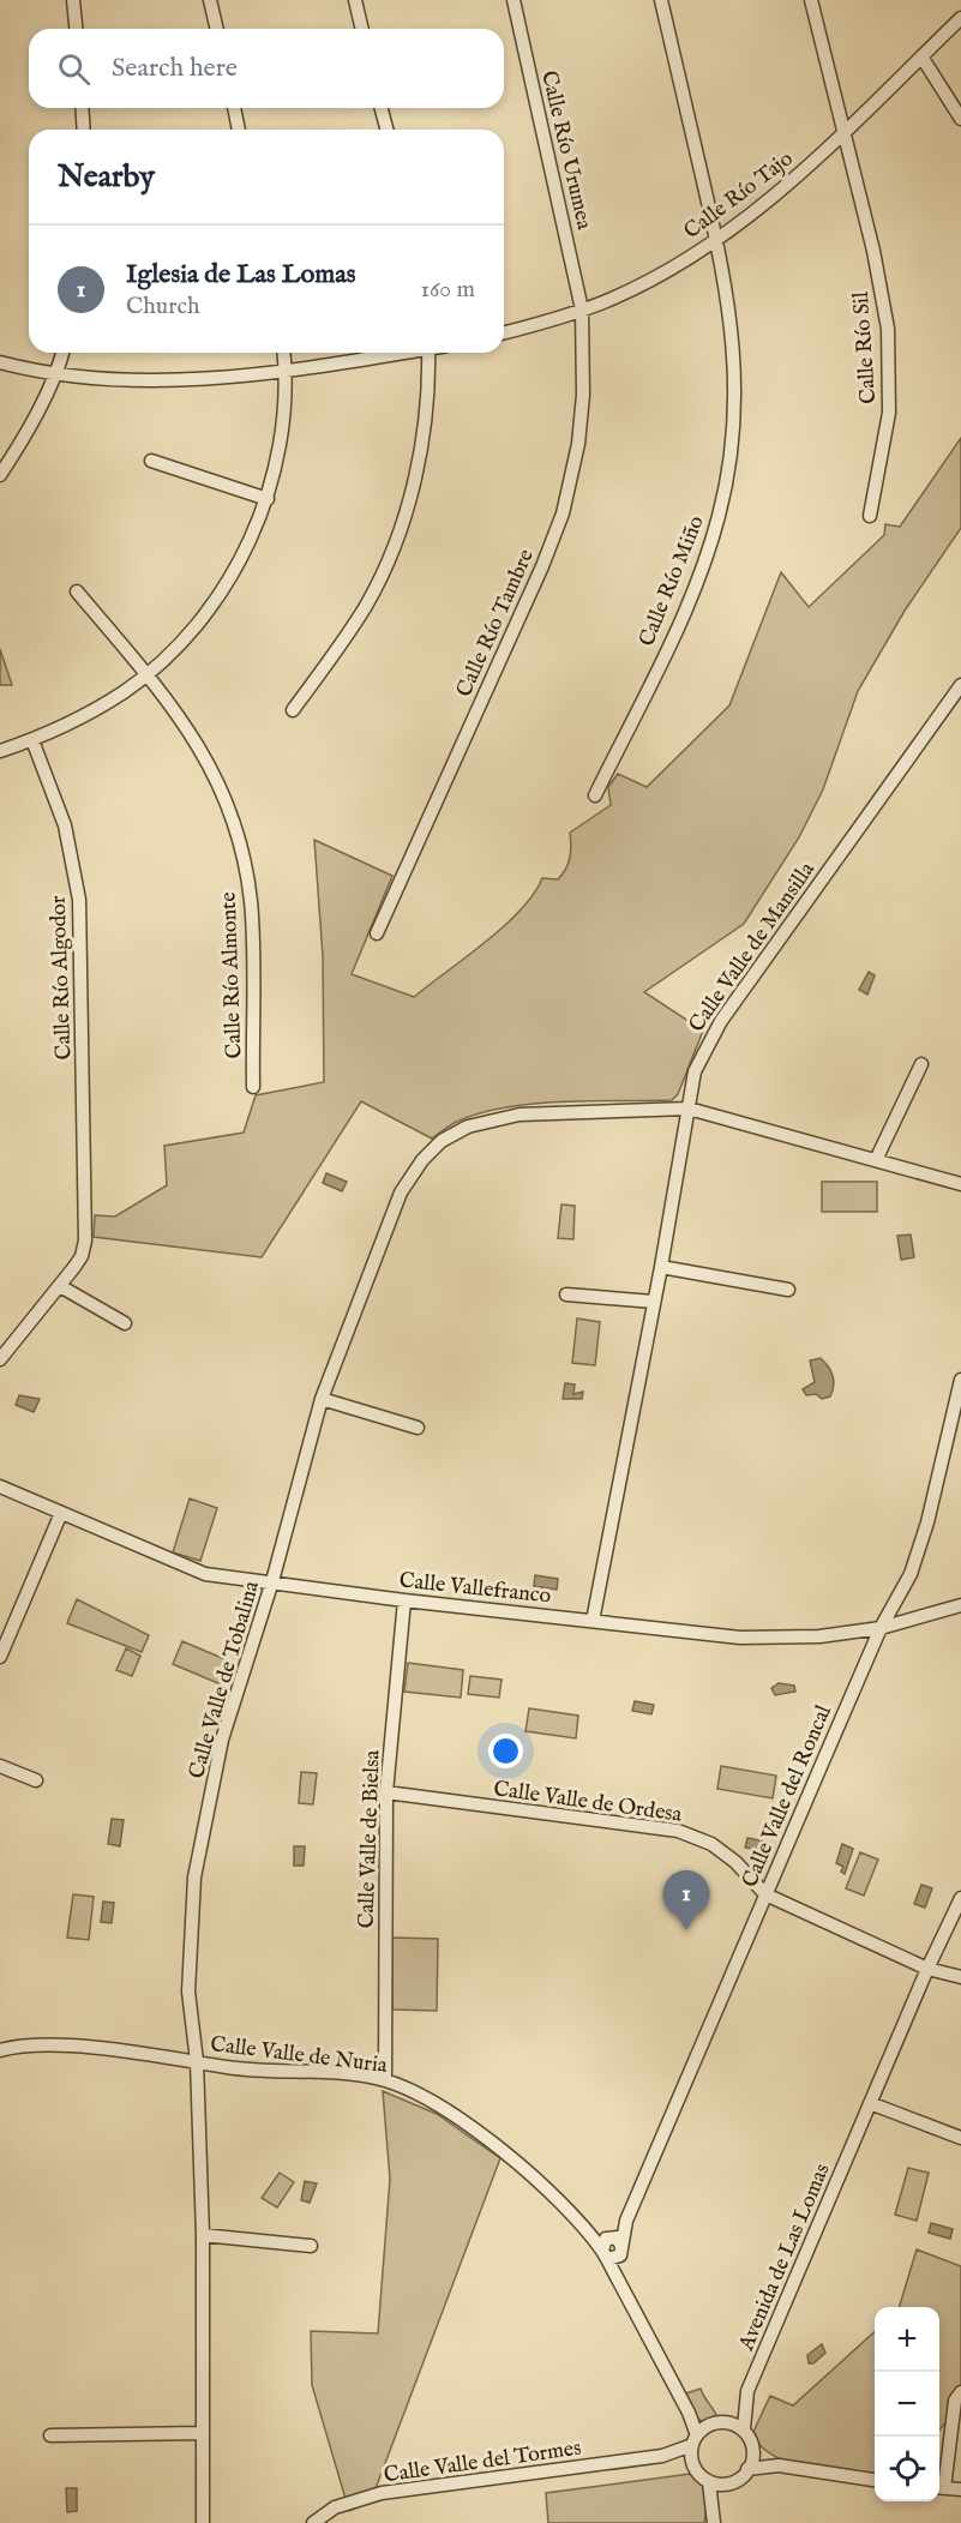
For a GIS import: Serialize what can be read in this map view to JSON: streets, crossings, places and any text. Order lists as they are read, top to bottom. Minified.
{"streets":{"street":["Calle Río Urumea","Calle Río Tajo","Calle Río Sil","Calle Río Miño","Calle Río Tambre","Calle Valle de Mansilla","Calle Río Almonte","Calle Río Algodor","Calle Vallefranco","Calle Valle de Tobalina","Calle Valle del Roncal","Calle Valle de Ordesa","Calle Valle de Bielsa","Calle Valle de Nuria","Avenida de Las Lomas","Calle Valle del Tormes"]},"crossings":[["Calle Río Urumea","Calle Río Tajo"],["Calle Río Urumea","Calle Río Tambre"],["Calle Río Tajo","Calle Río Sil"],["Calle Río Tajo","Calle Río Miño"],["Calle Río Tajo","Calle Río Tambre"],["Calle Valle de Mansilla","Calle Vallefranco"],["Calle Valle de Mansilla","Calle Valle de Tobalina"],["Calle Vallefranco","Calle Valle de Tobalina"],["Calle Vallefranco","Calle Valle del Roncal"],["Calle Vallefranco","Calle Valle de Bielsa"],["Calle Valle de Tobalina","Calle Valle de Nuria"],["Calle Valle del Roncal","Calle Valle de Ordesa"],["Calle Valle del Roncal","Calle Valle de Nuria"],["Calle Valle de Ordesa","Calle Valle de Bielsa"],["Calle Valle de Ordesa","Avenida de Las Lomas"],["Calle Valle de Bielsa","Calle Valle de Nuria"],["Avenida de Las Lomas","Calle Valle del Tormes"]],"page":{"search":"Search here","heading":"Nearby","list":[{"mark":"1","name":"Iglesia de Las Lomas","note":"Church","value":"160 m"}],"pins":"1","map_buttons":["+","−"]}}
